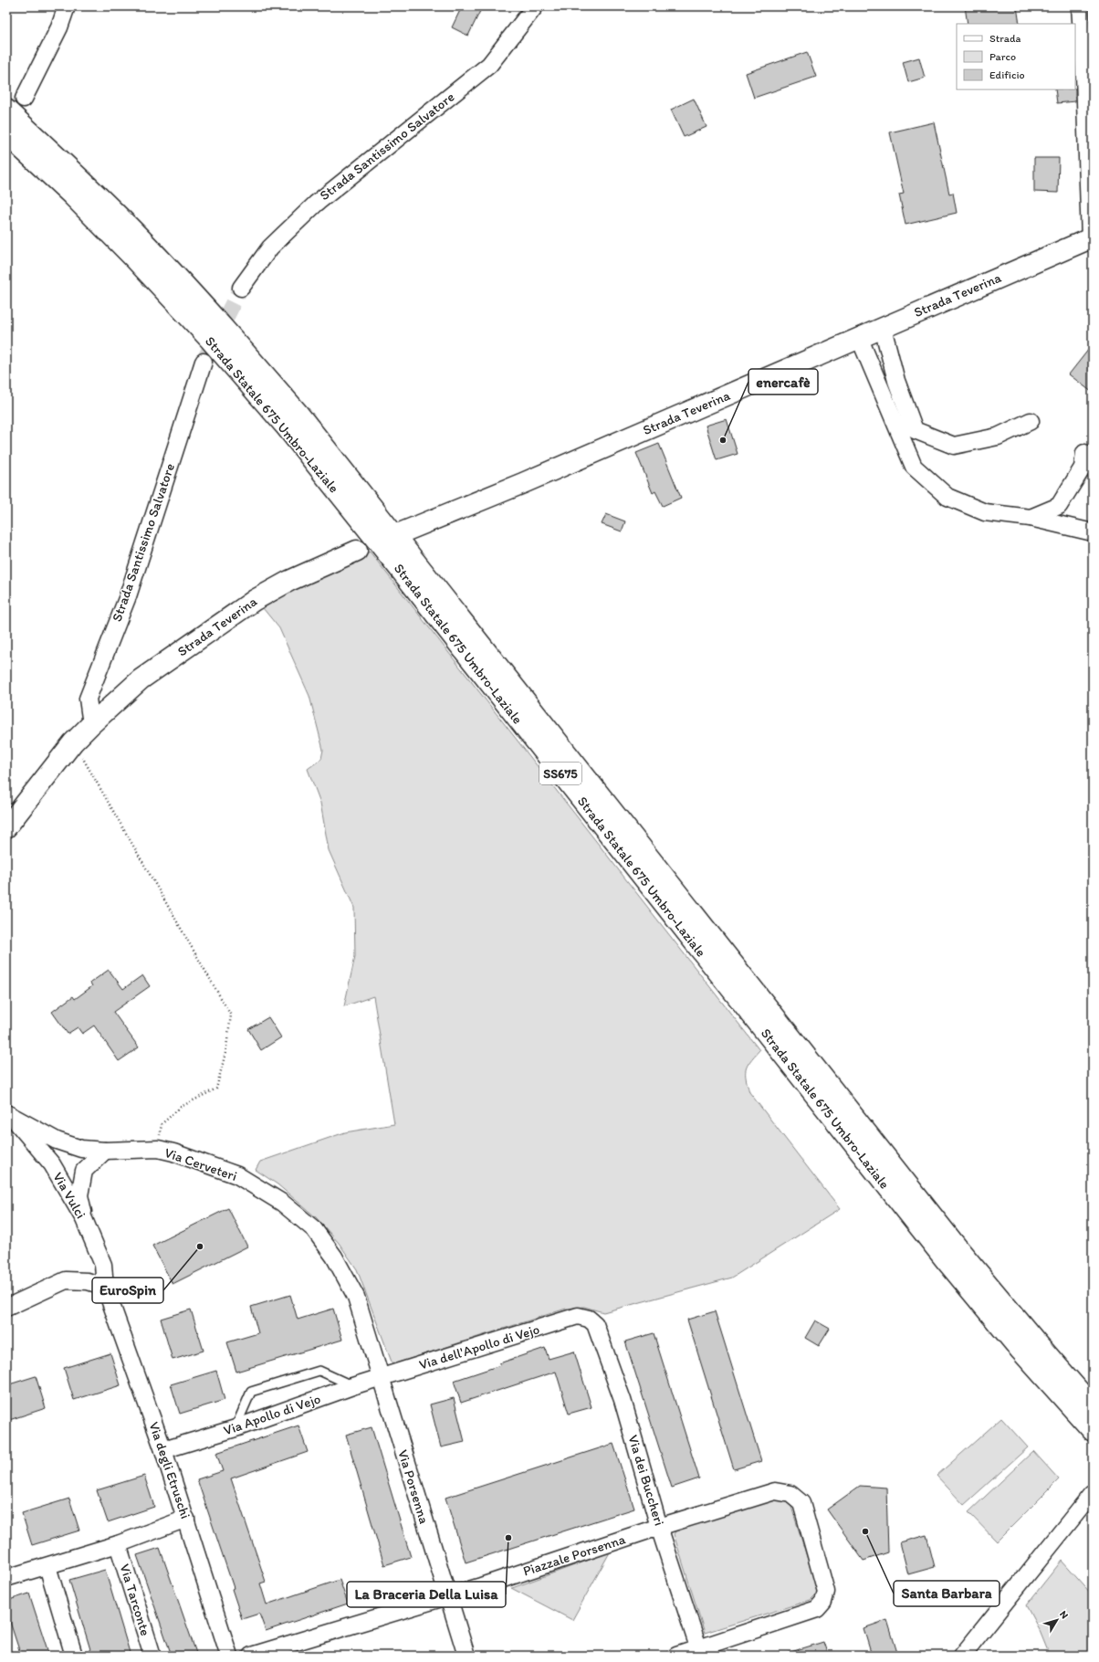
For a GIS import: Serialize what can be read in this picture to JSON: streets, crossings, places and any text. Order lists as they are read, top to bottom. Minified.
{"streets":{"main road":["Strada Teverina","Strada Statale 675 Umbro-Laziale","SS675"],"street":["Strada Santissimo Salvatore","Via Cerveteri","Via Vulci","Via dell'Apollo di Vejo","Via Apollo di Vejo","Via degli Etruschi","Via dei Buccheri","Via Porsenna","Piazzale Porsenna","Via Tarconte"]},"crossings":[["Strada Santissimo Salvatore","Strada Teverina"],["Via Cerveteri","Via Vulci"],["Via Cerveteri","Via dell'Apollo di Vejo"],["Via Cerveteri","Via Apollo di Vejo"],["Via Cerveteri","Via Porsenna"],["Via Vulci","Via degli Etruschi"],["Via dell'Apollo di Vejo","Via Apollo di Vejo"],["Via dell'Apollo di Vejo","Via dei Buccheri"],["Via dell'Apollo di Vejo","Via Porsenna"],["Via Apollo di Vejo","Via degli Etruschi"],["Via Apollo di Vejo","Via Porsenna"],["Via dei Buccheri","Piazzale Porsenna"],["Via Porsenna","Piazzale Porsenna"]],"places":["enercafè","EuroSpin","Santa Barbara","La Braceria Della Luisa"],"legend":["Strada","Parco","Edificio"],"north":"top right"}
